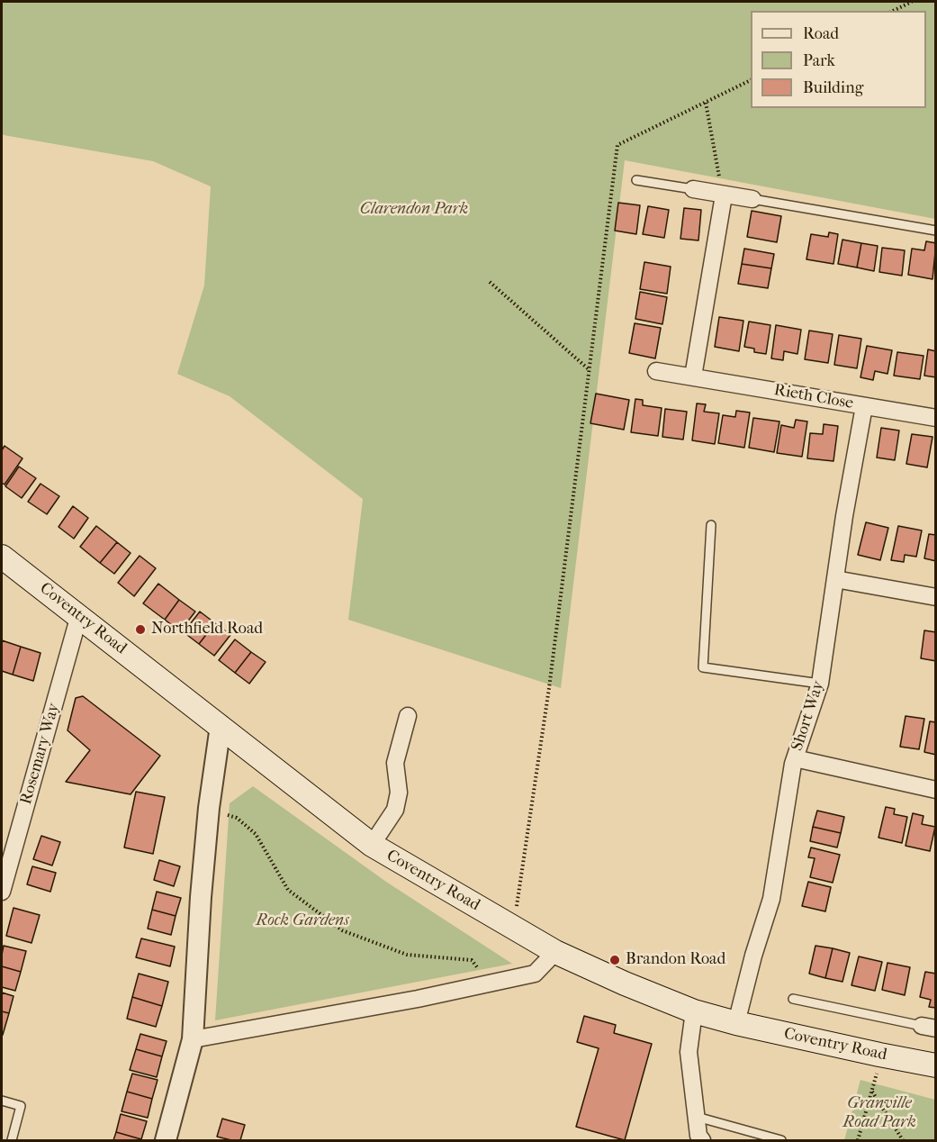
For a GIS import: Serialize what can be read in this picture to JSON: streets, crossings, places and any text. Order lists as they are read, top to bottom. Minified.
{"streets":{"main road":["Coventry Road"],"street":["Rieth Close","Short Way","Rosemary Way"]},"crossings":[["Rieth Close","Short Way"],["Coventry Road","Short Way"],["Coventry Road","Rosemary Way"]],"parks":["Clarendon Park","Rock Gardens","Granville Road Park"],"places":["Northfield Road","Brandon Road"],"legend":["Road","Park","Building"]}
